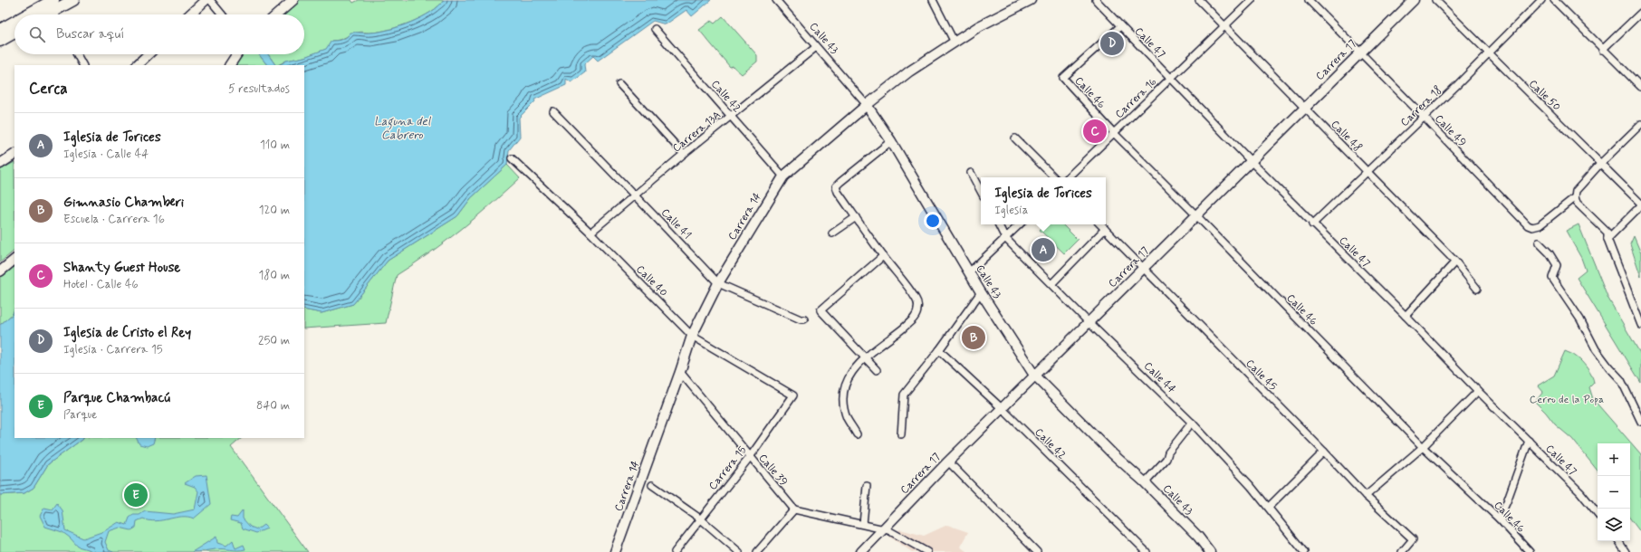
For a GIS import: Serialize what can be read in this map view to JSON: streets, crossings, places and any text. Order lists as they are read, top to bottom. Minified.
{"streets":{"main road":["Calle 43","Carrera 17","Carrera 14"],"street":["Calle 47","Calle 46","Calle 50","Calle 42","Carrera 16","Carrera 18","Calle 49","Carrera 13A","Calle 48","Calle 41","Calle 40","Calle 45","Calle 44","Carrera 15","Calle 39"]},"crossings":[["Calle 43","Carrera 17"],["Calle 43","Carrera 13A"],["Calle 43","Carrera 14"],["Calle 47","Carrera 17"],["Calle 47","Calle 46"],["Calle 47","Carrera 16"],["Calle 47","Carrera 18"],["Carrera 17","Calle 46"],["Carrera 17","Calle 42"],["Carrera 17","Calle 49"],["Carrera 17","Calle 48"],["Carrera 17","Calle 45"],["Carrera 17","Calle 44"],["Calle 46","Carrera 16"],["Calle 50","Carrera 18"],["Calle 42","Carrera 13A"],["Calle 42","Carrera 14"],["Carrera 16","Calle 48"],["Carrera 18","Calle 49"],["Carrera 18","Calle 48"],["Carrera 13A","Calle 41"],["Carrera 13A","Calle 40"],["Carrera 14","Calle 41"],["Carrera 14","Calle 40"],["Carrera 14","Calle 39"],["Calle 40","Carrera 15"],["Carrera 15","Calle 39"]],"water":["Laguna del Cabrero"],"parks":["Cerro de la Popa"],"page":{"search":"Buscar aquí","pins":["D","C","A","B","E"],"heading":["Cerca","5 resultados"],"list":[{"mark":"A","name":"Iglesia de Torices","note":"Iglesia · Calle 44","value":"110 m"},{"mark":"B","name":"Gimnasio Chamberi","note":"Escuela · Carrera 16","value":"120 m"},{"mark":"C","name":"Shanty Guest House","note":"Hotel · Calle 46","value":"180 m"},{"mark":"D","name":"Iglesia de Cristo el Rey","note":"Iglesia · Carrera 15","value":"250 m"},{"mark":"E","name":"Parque Chambacú","note":"Parque","value":"840 m"}],"popup":["Iglesia de Torices","Iglesia"],"map_buttons":["+","−"]}}
